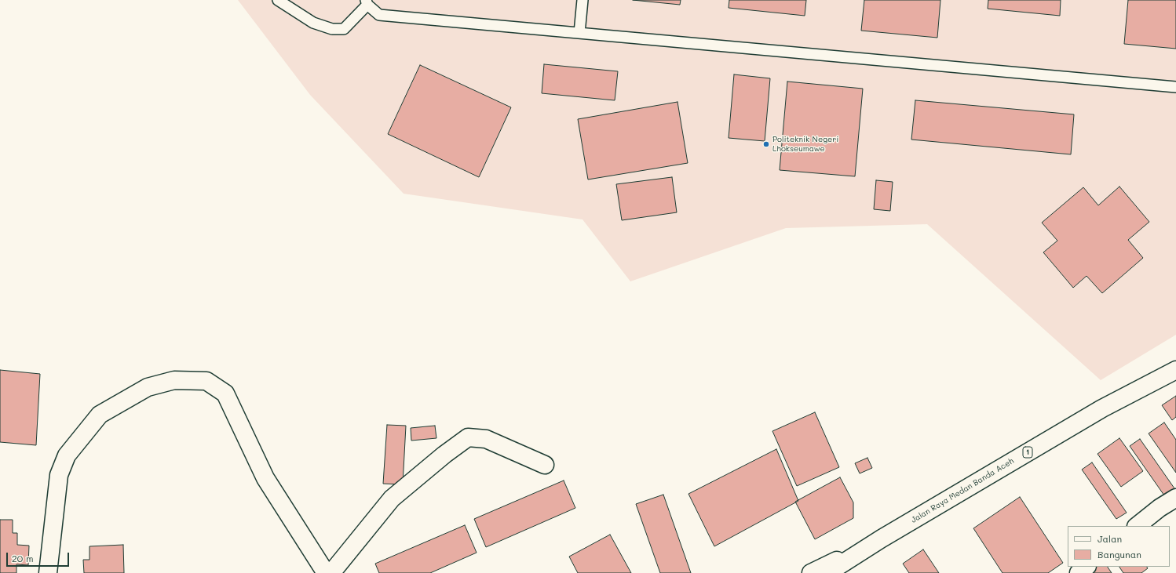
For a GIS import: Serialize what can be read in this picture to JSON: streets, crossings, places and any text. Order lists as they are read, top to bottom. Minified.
{"streets":{"main road":["1","Jalan Raya Medan Banda Aceh"]},"places":["Politeknik Negeri Lhokseumawe"],"legend":["Jalan","Bangunan"],"scale_bar":"20 m"}
